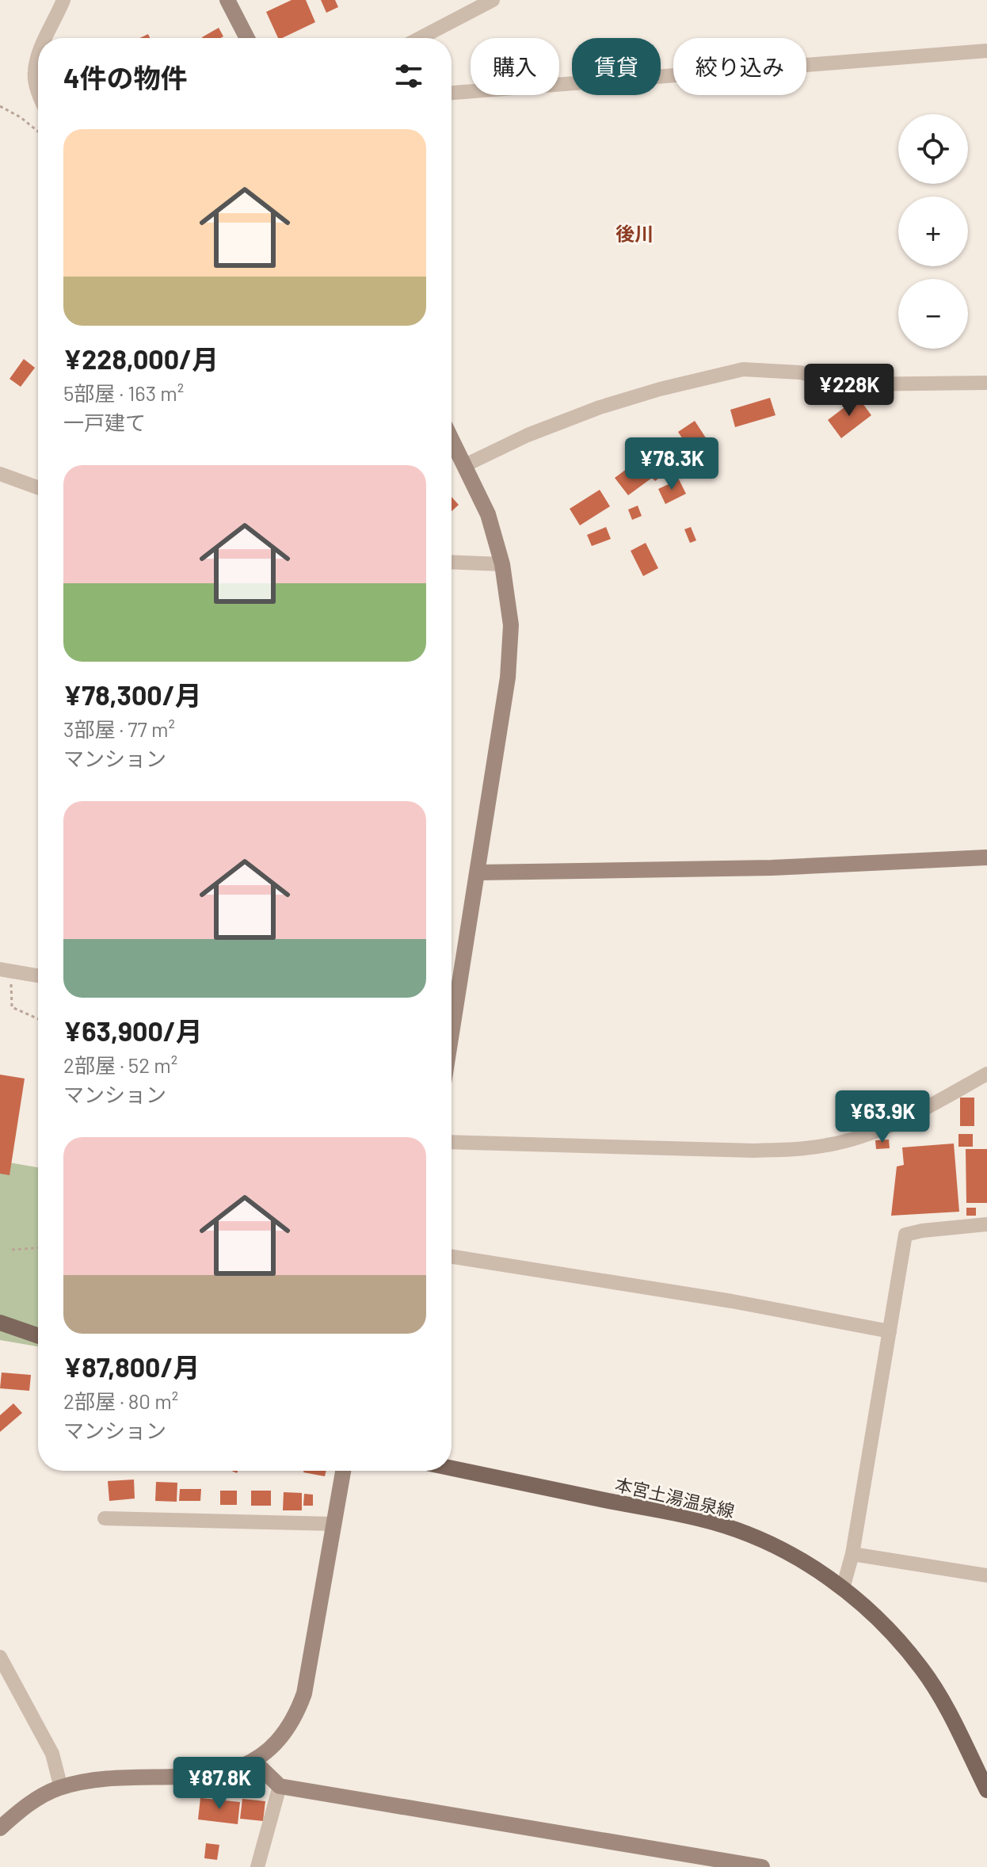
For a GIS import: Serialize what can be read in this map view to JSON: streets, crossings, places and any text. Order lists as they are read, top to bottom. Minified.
{"streets":{"main road":["本宮土湯温泉線"]},"districts":["後川"],"page":{"chip":["購入","賃貸","絞り込み"],"heading":"4件の物件","map_buttons":["+","−"],"list":[{"name":"¥228,000/月","note":"5部屋 · 163 m² · 一戸建て"},{"name":"¥78,300/月","note":"3部屋 · 77 m² · マンション"},{"name":"¥63,900/月","note":"2部屋 · 52 m² · マンション"},{"name":"¥87,800/月","note":"2部屋 · 80 m² · マンション"}],"price":["¥228K","¥78.3K","¥63.9K","¥87.8K"]}}
